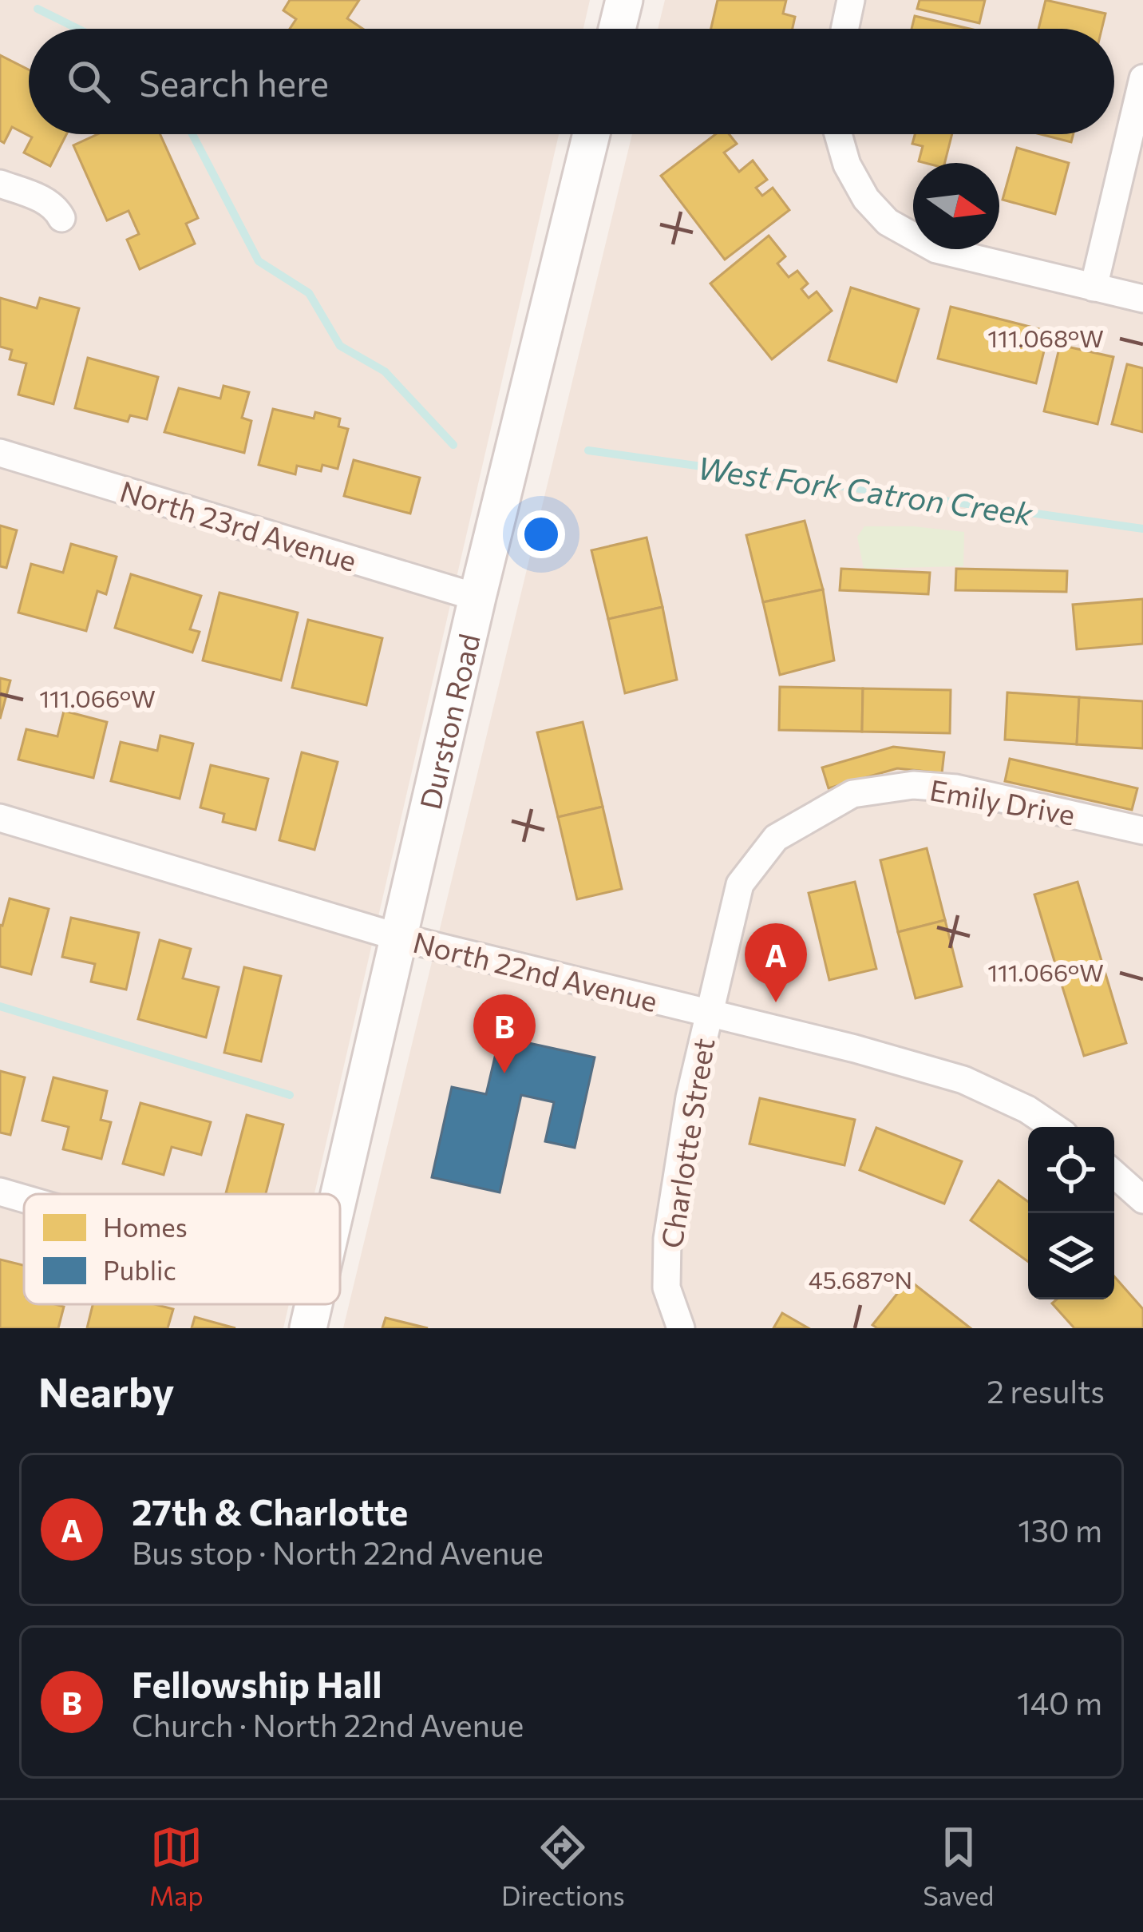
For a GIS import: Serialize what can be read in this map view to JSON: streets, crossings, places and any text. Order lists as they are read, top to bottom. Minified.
{"streets":{"main road":["Durston Road"],"street":["North 23rd Avenue","Emily Drive","North 22nd Avenue","Charlotte Street"]},"crossings":[["North 23rd Avenue","Durston Road"],["Durston Road","North 22nd Avenue"],["Emily Drive","North 22nd Avenue"],["Emily Drive","Charlotte Street"],["North 22nd Avenue","Charlotte Street"]],"water":["West Fork Catron Creek"],"legend":["Homes","Public"],"north":"right","page":{"search":"Search here","pins":["A","B"],"heading":["Nearby","2 results"],"list":[{"mark":"A","name":"27th & Charlotte","note":"Bus stop · North 22nd Avenue","value":"130 m"},{"mark":"B","name":"Fellowship Hall","note":"Church · North 22nd Avenue","value":"140 m"}],"nav":["Map","Directions","Saved"]},"coordinates":["111.068°W","111.066°W","45.687°N"]}
